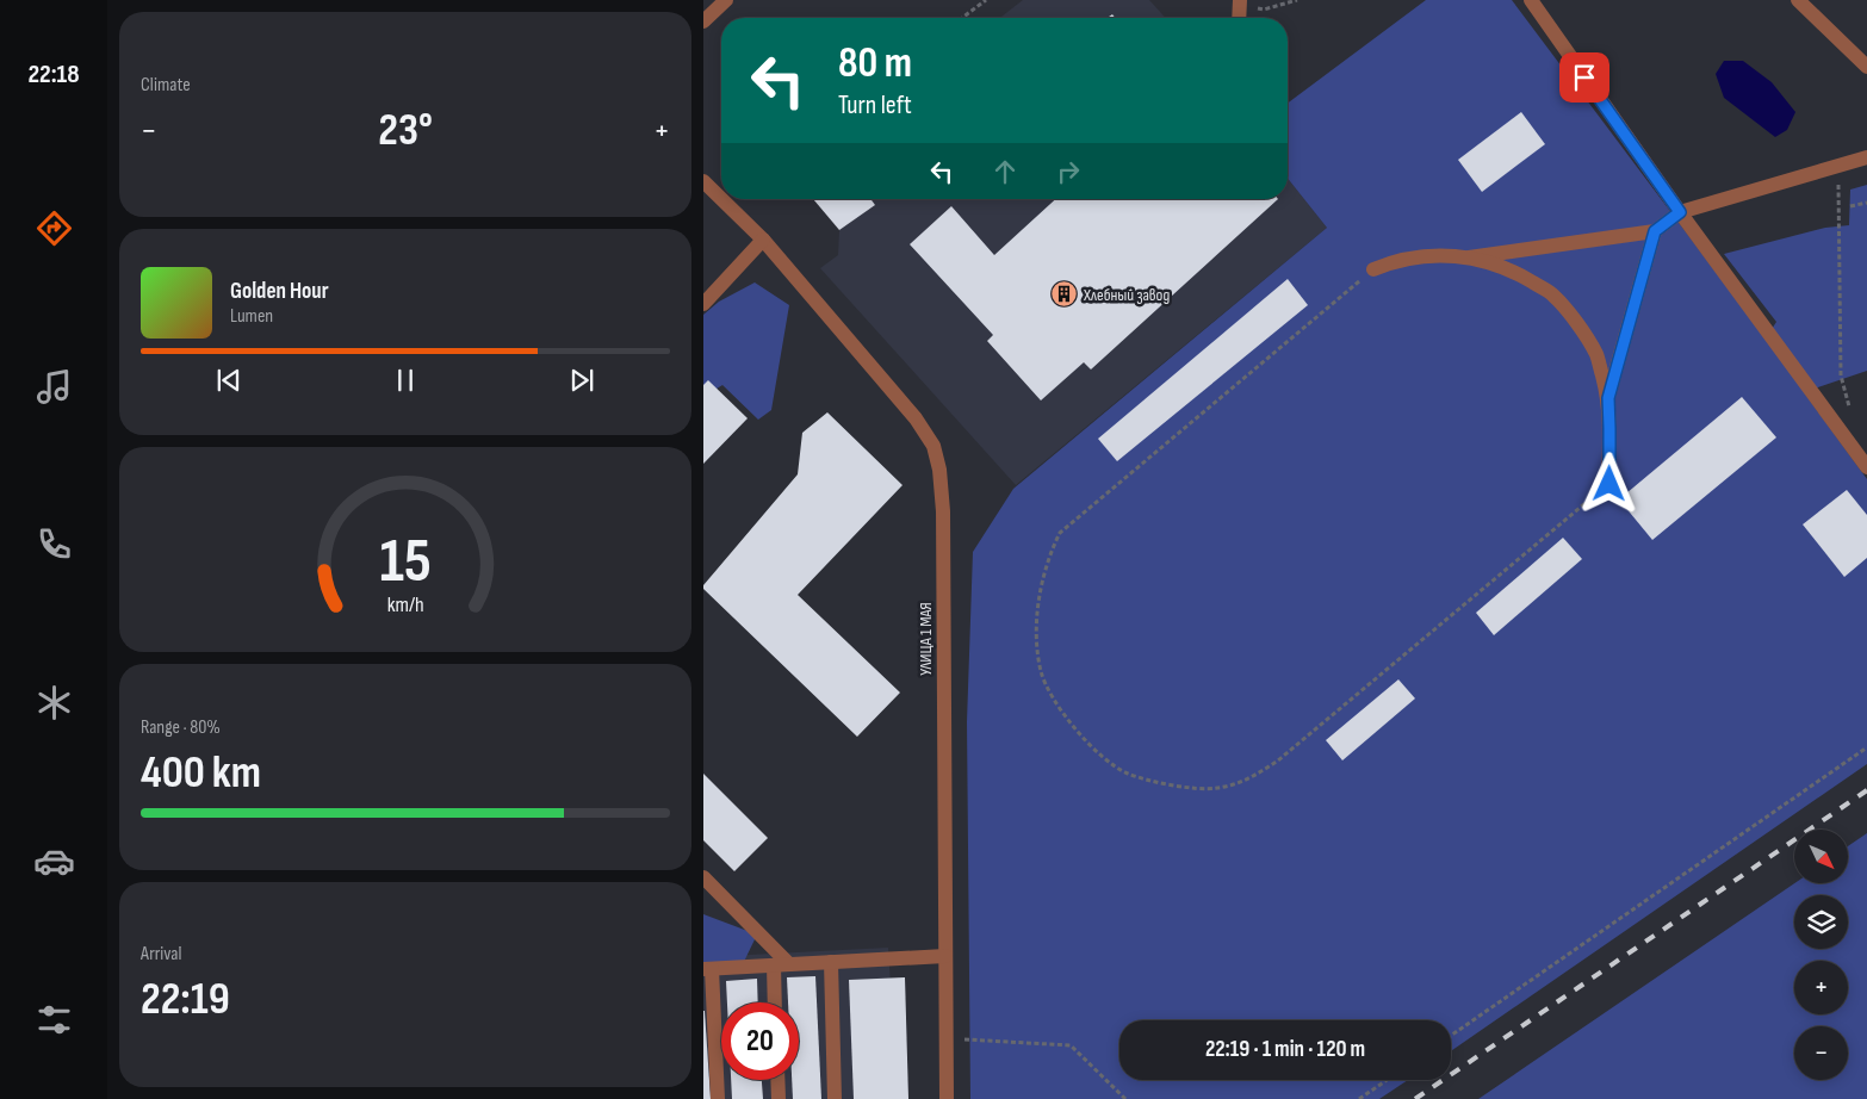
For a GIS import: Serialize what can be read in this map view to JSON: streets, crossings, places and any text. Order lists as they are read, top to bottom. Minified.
{"streets":{"street":["УЛИЦА 1 МАЯ"]},"places":{"building":["Хлебный завод"]},"north":"bottom right","page":{"tabs":"22:18","tile":["Climate",["Range · 80%","400 km"],["Arrival","22:19"]],"turn":["80 m","Turn left"],"heat":["−","23°","+"],"song":["Golden Hour","Lumen"],"map_buttons":["+","−"],"limit":"20","trip":"22:19 · 1 min · 120 m","gauge":["15","km/h"]}}
